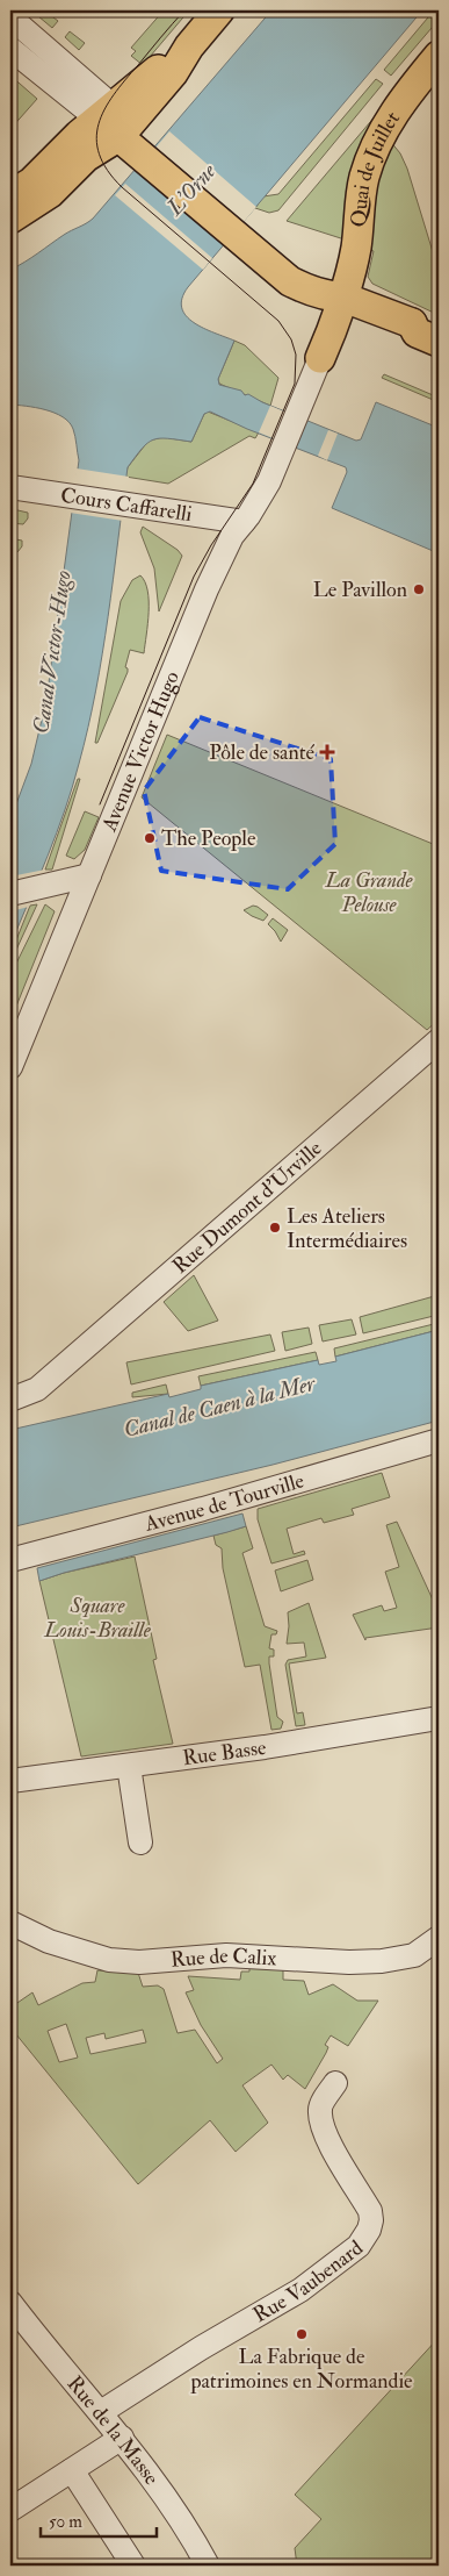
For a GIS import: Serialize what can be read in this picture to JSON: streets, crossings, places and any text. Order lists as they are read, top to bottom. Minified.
{"streets":{"main road":["Quai de Juillet"],"street":["Cours Caffarelli","Avenue Victor Hugo","Rue Dumont d'Urville","Avenue de Tourville","Rue Basse","Rue de Calix","Rue Vaubenard","Rue de la Masse"]},"crossings":[["Cours Caffarelli","Avenue Victor Hugo"],["Rue Vaubenard","Rue de la Masse"]],"water":["L'Orne","Canal Victor-Hugo","Canal de Caen à la Mer"],"parks":["La Grande Pelouse","Square Louis-Braille"],"places":{"other":["Le Pavillon","The People","Les Ateliers Intermédiaires","La Fabrique de patrimoines en Normandie"],"health":["Pôle de santé"]},"scale_bar":"50 m"}
